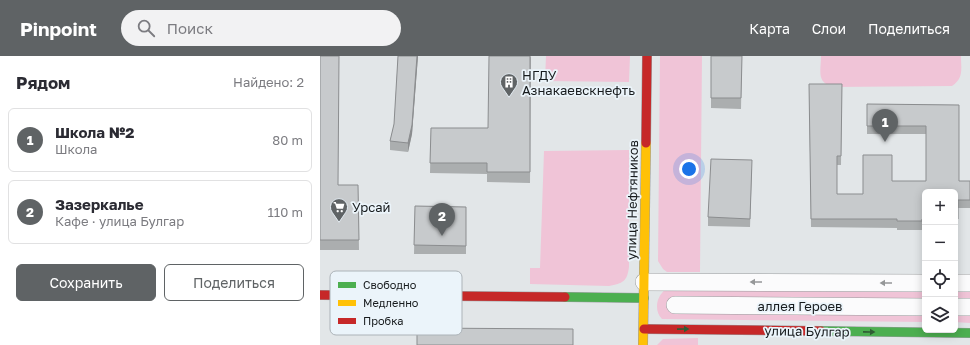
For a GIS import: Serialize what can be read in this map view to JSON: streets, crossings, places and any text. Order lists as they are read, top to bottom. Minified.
{"streets":{"street":["улица Нефтяников","аллея Героев","улица Булгар"]},"crossings":[["улица Нефтяников","улица Булгар"]],"places":{"building":["НГДУ Азнакаевскнефть"],"supermarket":["Урсай"]},"legend":["Свободно","Медленно","Пробка"],"page":{"header":"Pinpoint","search":"Поиск","nav":["Карта","Слои","Поделиться"],"heading":["Рядом","Найдено: 2"],"list":[{"mark":"1","name":"Школа №2","note":"Школа","value":"80 m"},{"mark":"2","name":"Зазеркалье","note":"Кафе · улица Булгар","value":"110 m"}],"pins":["1","2"],"map_buttons":["+","−"],"buttons":["Сохранить","Поделиться"]}}
